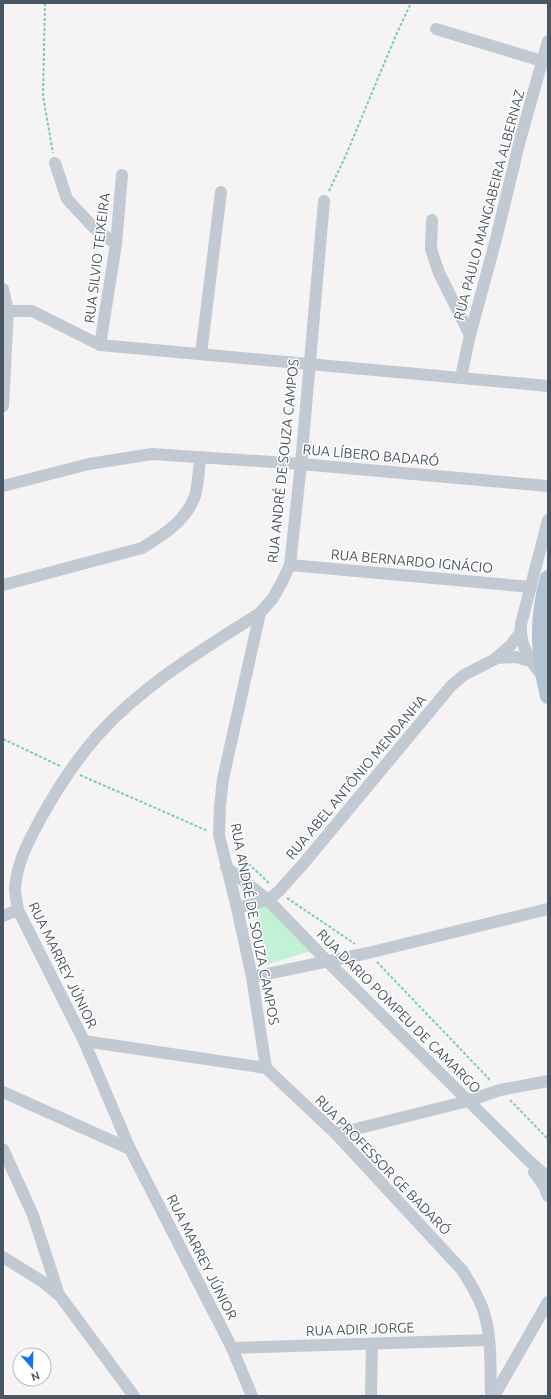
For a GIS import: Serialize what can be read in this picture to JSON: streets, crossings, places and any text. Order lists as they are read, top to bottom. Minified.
{"streets":{"street":["RUA PAULO MANGABEIRA ALBERNAZ","RUA SILVIO TEIXEIRA","RUA LÍBERO BADARÓ","RUA ANDRÉ DE SOUZA CAMPOS","RUA BERNARDO IGNÁCIO","RUA ABEL ANTÔNIO MENDANHA","RUA MARREY JÚNIOR","RUA DARIO POMPEU DE CAMARGO","RUA PROFESSOR GE BADARÓ","RUA ADIR JORGE"]},"crossings":[["RUA LÍBERO BADARÓ","RUA ANDRÉ DE SOUZA CAMPOS"],["RUA ANDRÉ DE SOUZA CAMPOS","RUA BERNARDO IGNÁCIO"],["RUA ANDRÉ DE SOUZA CAMPOS","RUA ABEL ANTÔNIO MENDANHA"],["RUA ANDRÉ DE SOUZA CAMPOS","RUA MARREY JÚNIOR"],["RUA ANDRÉ DE SOUZA CAMPOS","RUA DARIO POMPEU DE CAMARGO"],["RUA ANDRÉ DE SOUZA CAMPOS","RUA PROFESSOR GE BADARÓ"],["RUA ABEL ANTÔNIO MENDANHA","RUA DARIO POMPEU DE CAMARGO"],["RUA MARREY JÚNIOR","RUA ADIR JORGE"],["RUA PROFESSOR GE BADARÓ","RUA ADIR JORGE"]],"north":"bottom"}
